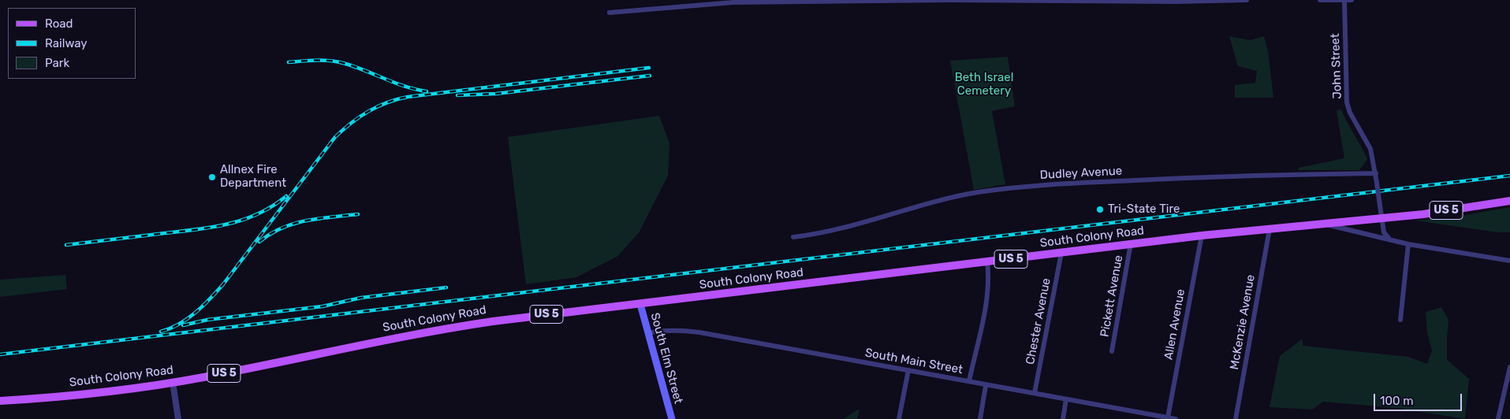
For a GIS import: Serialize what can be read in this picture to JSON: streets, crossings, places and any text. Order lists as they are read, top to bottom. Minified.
{"streets":{"main road":["US 5","South Colony Road","South Elm Street"],"street":["John Street","Dudley Avenue","Pickett Avenue","Chester Avenue","McKenzie Avenue","Allen Avenue","South Main Street"]},"crossings":[["John Street","Dudley Avenue"],["John Street","South Colony Road"],["South Colony Road","Pickett Avenue"],["South Colony Road","Chester Avenue"],["South Colony Road","McKenzie Avenue"],["South Colony Road","Allen Avenue"],["South Colony Road","South Elm Street"],["Chester Avenue","South Main Street"],["Allen Avenue","South Main Street"],["South Elm Street","South Main Street"]],"parks":["Beth Israel Cemetery"],"places":["Allnex Fire Department","Tri-State Tire"],"legend":["Road","Railway","Park"],"scale_bar":"100 m"}
